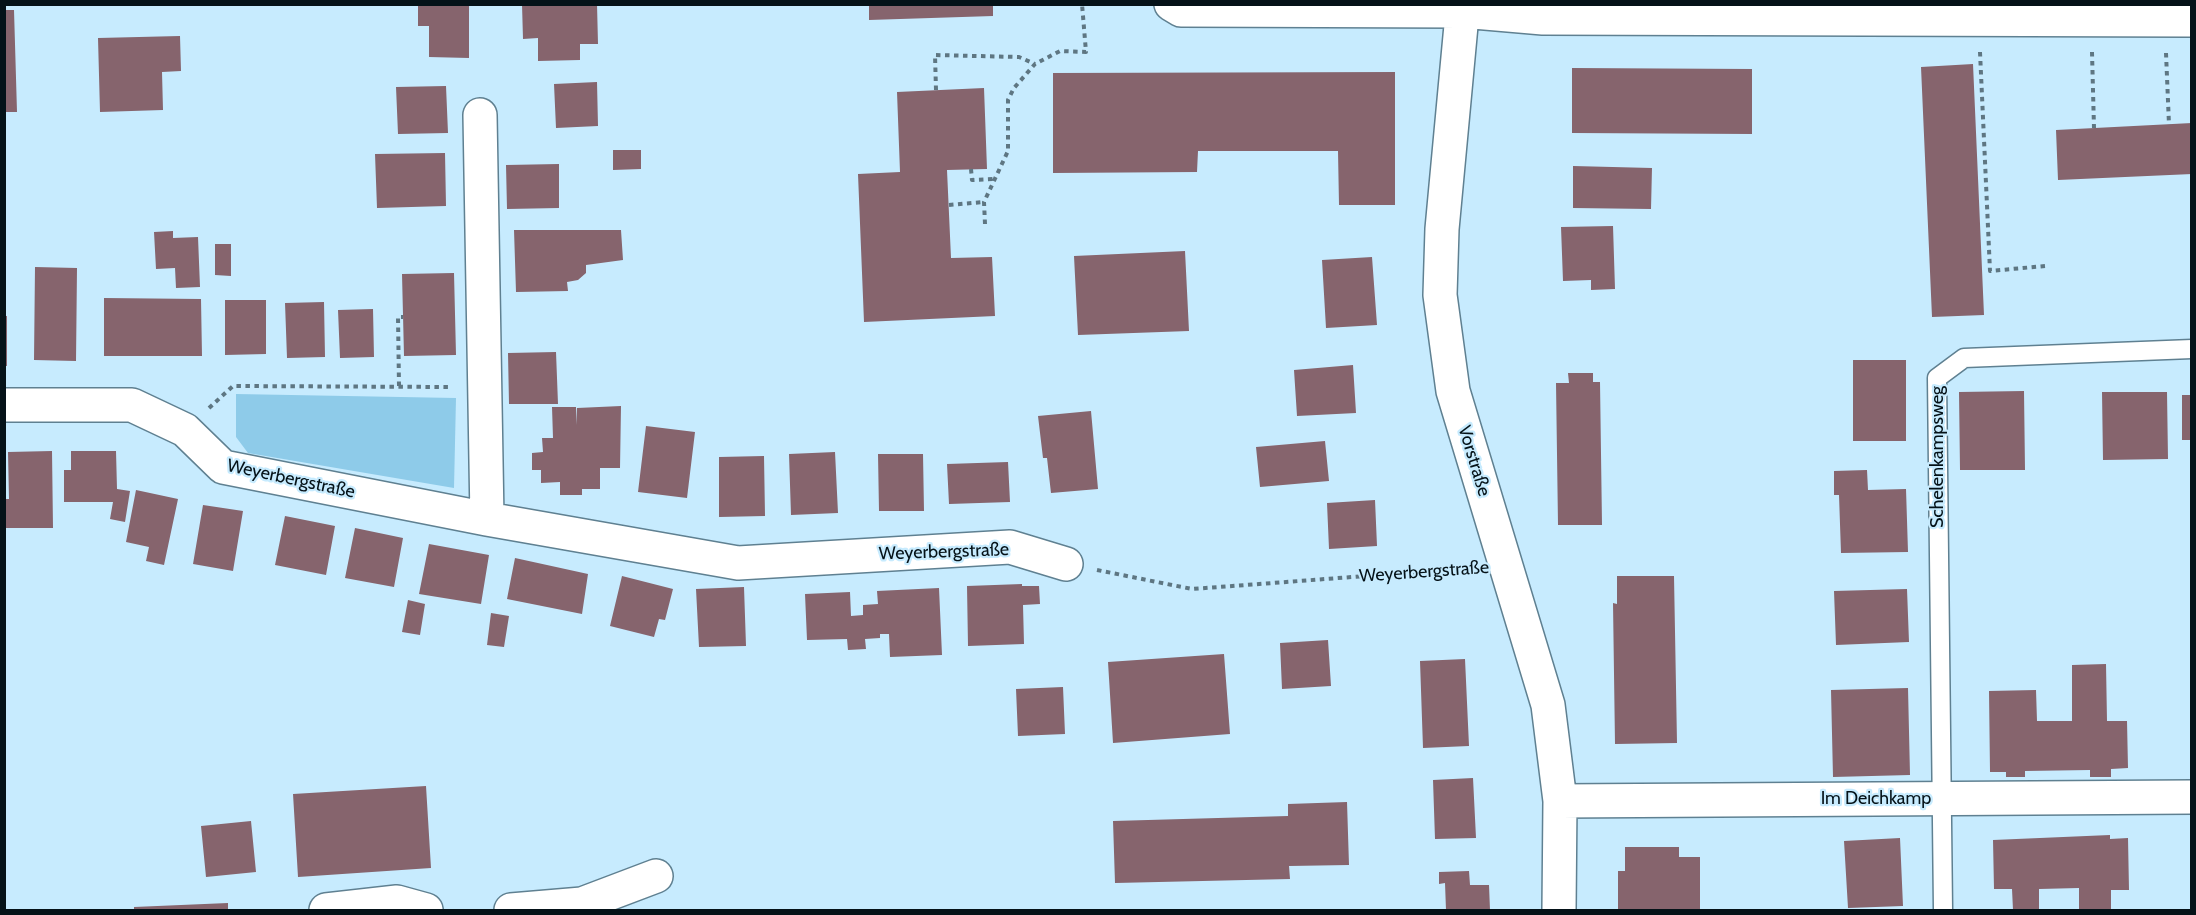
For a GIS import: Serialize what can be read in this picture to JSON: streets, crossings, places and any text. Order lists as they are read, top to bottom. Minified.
{"streets":{"street":["Vorstraße","Weyerbergstraße","Im Deichkamp"],"lane":["Schelenkampsweg"]},"crossings":[["Schelenkampsweg","Im Deichkamp"],["Vorstraße","Weyerbergstraße"],["Vorstraße","Im Deichkamp"]]}
